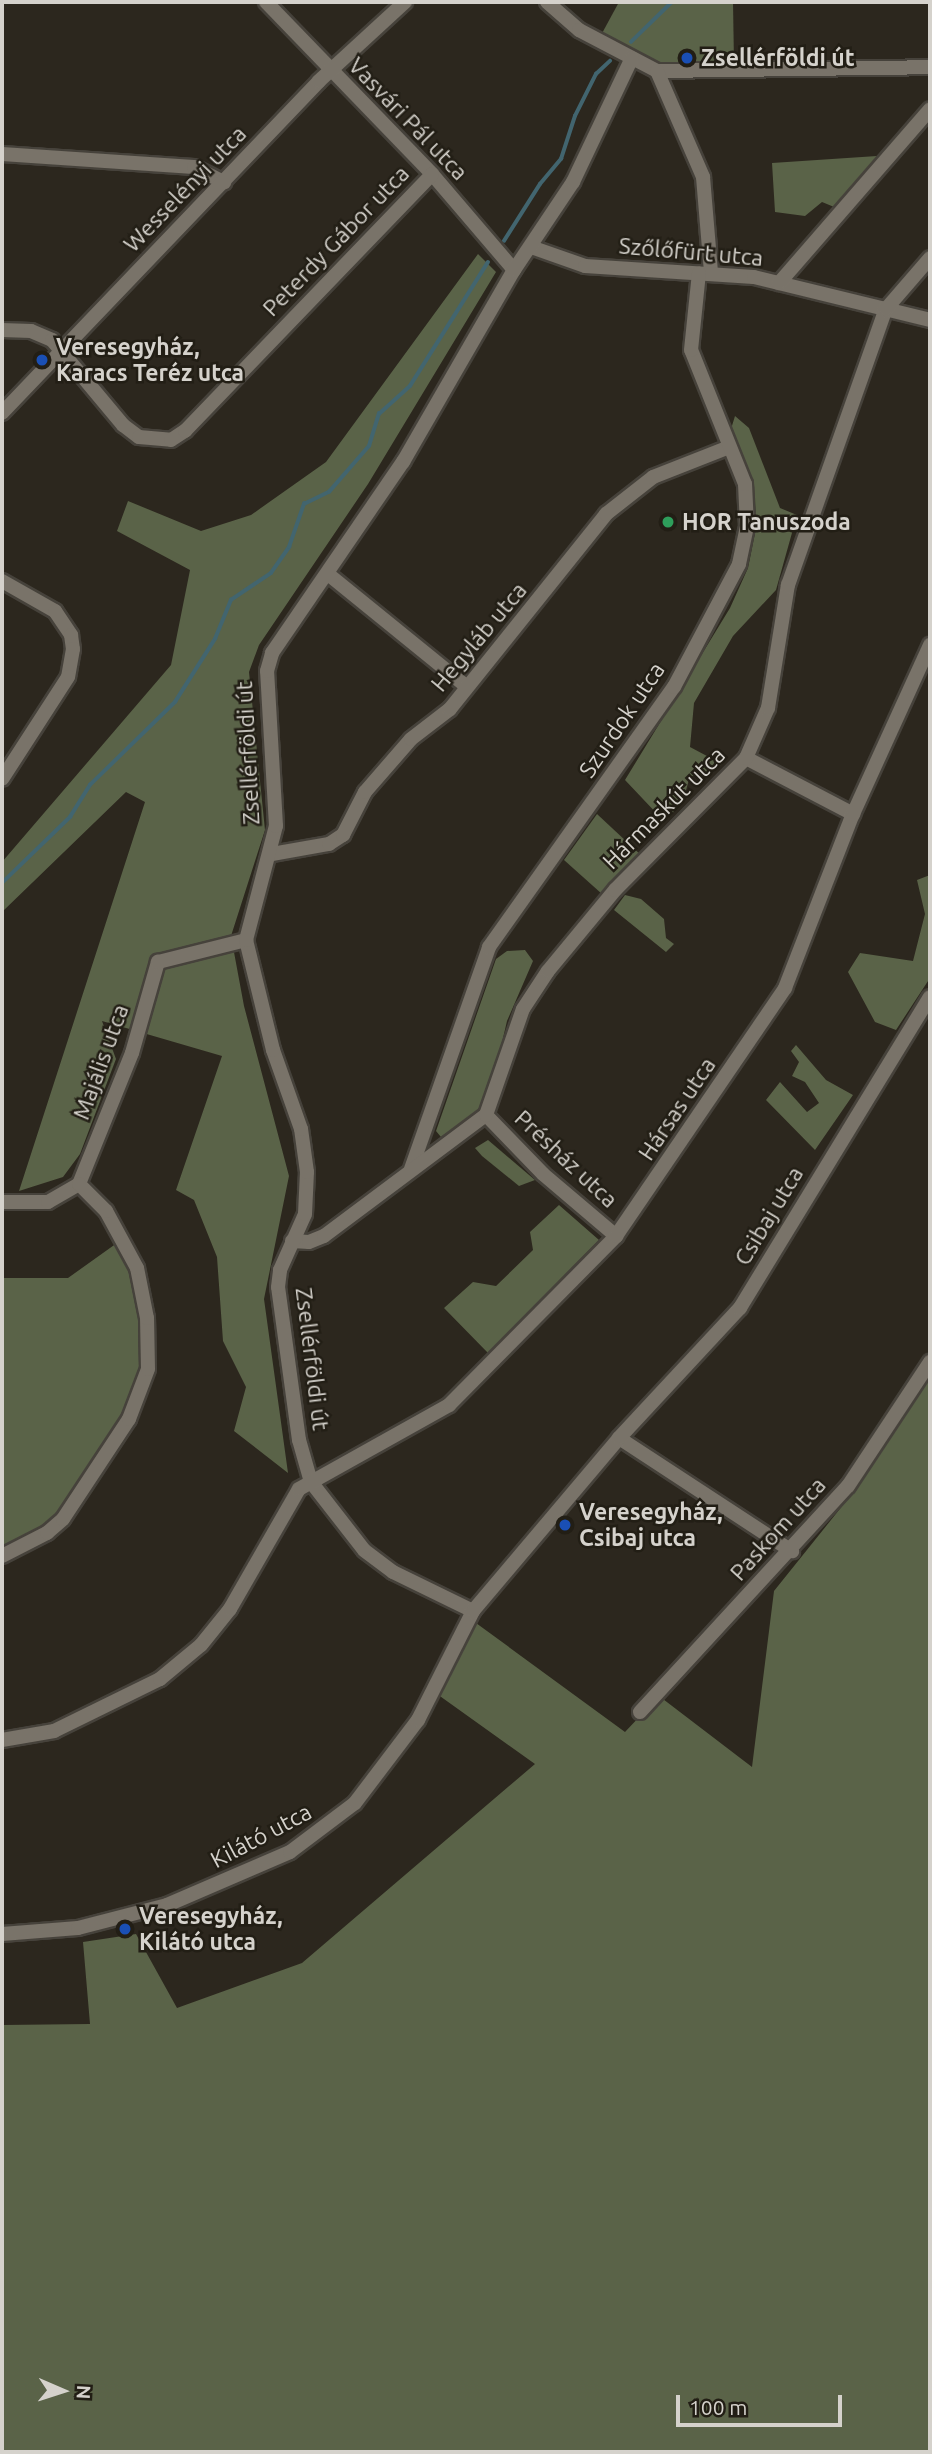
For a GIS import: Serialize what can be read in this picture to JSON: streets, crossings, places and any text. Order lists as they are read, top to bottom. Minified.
{"streets":{"street":["Vasvári Pál utca","Wesselényi utca","Peterdy Gábor utca","Szőlőfürt utca","Hegyláb utca","Szurdok utca","Zsellérföldi út","Hármaskút utca","Majális utca","Hársas utca","Présház utca","Csibaj utca","Paskom utca","Kilátó utca"]},"crossings":[["Vasvári Pál utca","Wesselényi utca"],["Vasvári Pál utca","Peterdy Gábor utca"],["Vasvári Pál utca","Zsellérföldi út"],["Wesselényi utca","Peterdy Gábor utca"],["Szőlőfürt utca","Szurdok utca"],["Szőlőfürt utca","Zsellérföldi út"],["Szőlőfürt utca","Hármaskút utca"],["Hegyláb utca","Szurdok utca"],["Hegyláb utca","Zsellérföldi út"],["Zsellérföldi út","Majális utca"],["Zsellérföldi út","Hársas utca"],["Zsellérföldi út","Csibaj utca"],["Zsellérföldi út","Kilátó utca"],["Hármaskút utca","Présház utca"],["Hársas utca","Présház utca"],["Csibaj utca","Kilátó utca"]],"places":["Zsellérföldi út","Veresegyház, Karacs Teréz utca","HOR Tanuszoda","Veresegyház, Csibaj utca","Veresegyház, Kilátó utca"],"scale_bar":"100 m","north":"right"}
